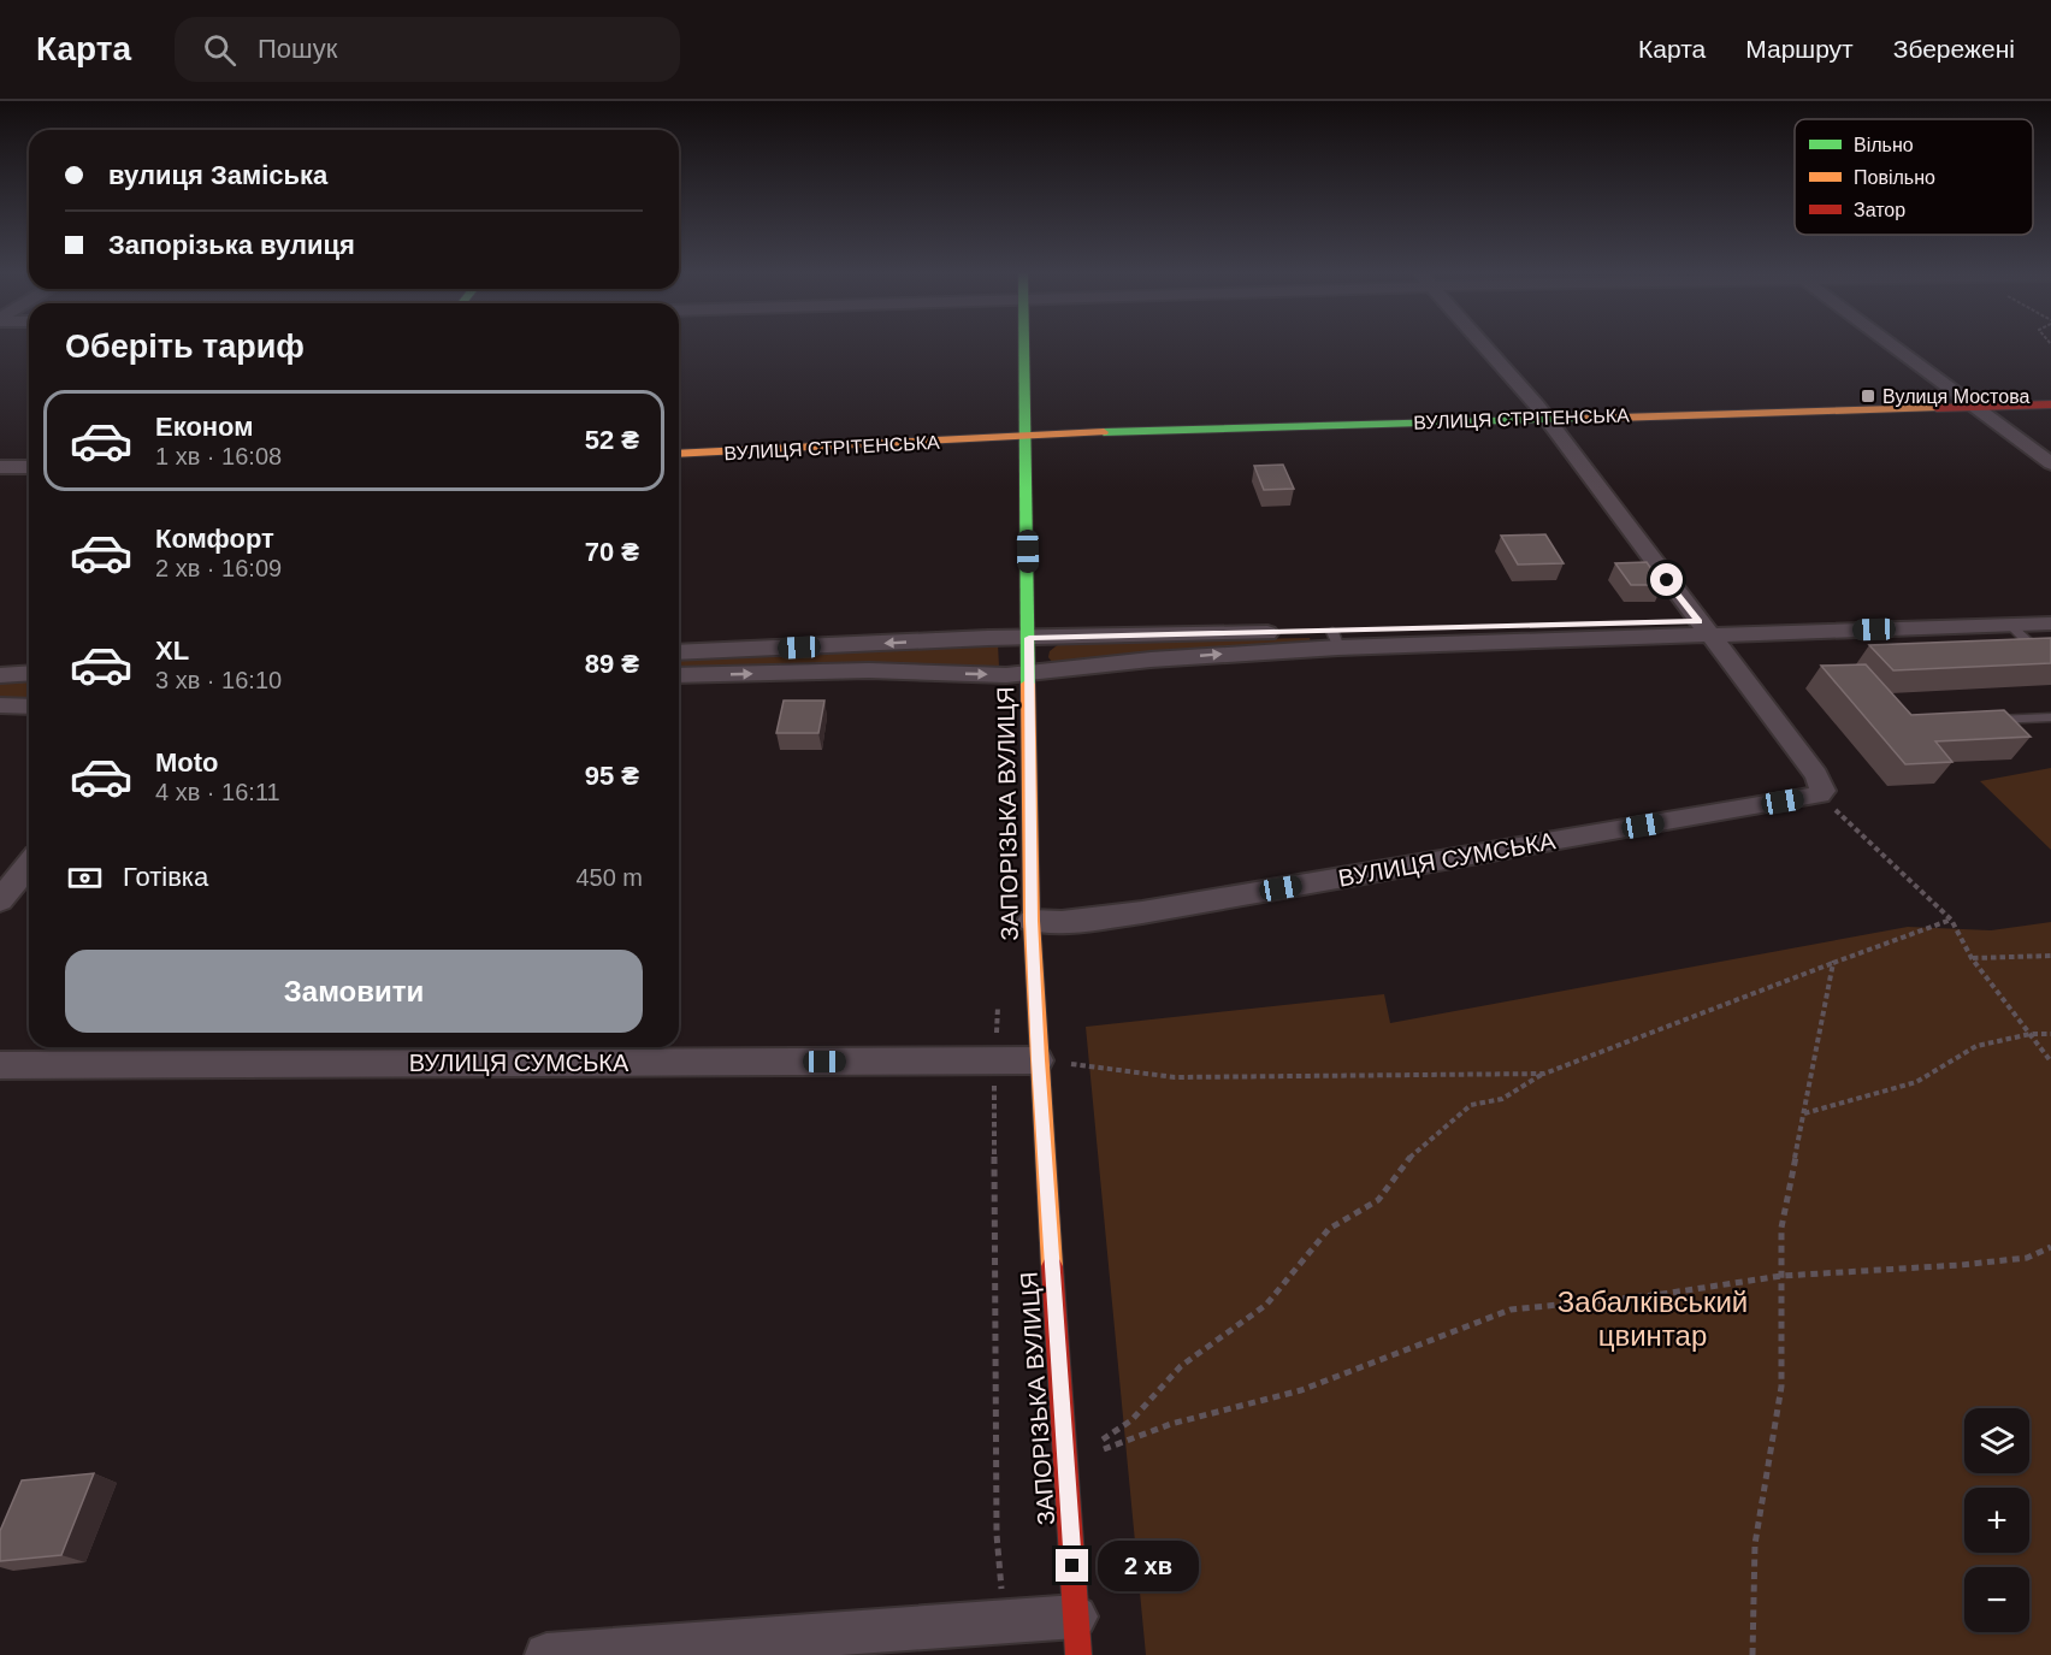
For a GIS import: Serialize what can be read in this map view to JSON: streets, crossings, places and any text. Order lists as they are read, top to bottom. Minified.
{"streets":{"main road":["ВУЛИЦЯ СТРІТЕНСЬКА","ЗАПОРІЗЬКА ВУЛИЦЯ"],"street":["ВУЛИЦЯ СУМСЬКА"]},"crossings":[["ВУЛИЦЯ СТРІТЕНСЬКА","ЗАПОРІЗЬКА ВУЛИЦЯ"],["ЗАПОРІЗЬКА ВУЛИЦЯ","ВУЛИЦЯ СУМСЬКА"]],"parks":["Забалківський цвинтар"],"places":{"transit":["Вулиця Мостова"]},"legend":["Вільно","Повільно","Затор"],"page":{"header":"Карта","search":"Пошук","nav":["Карта","Маршрут","Збережені"],"banner":["вулиця Заміська","Запорізька вулиця"],"heading":"Оберіть тариф","list":[{"name":"Економ","note":"1 хв · 16:08","value":"52 ₴"},{"name":"Комфорт","note":"2 хв · 16:09","value":"70 ₴"},{"name":"XL","note":"3 хв · 16:10","value":"89 ₴"},{"name":"Moto","note":"4 хв · 16:11","value":"95 ₴"}],"pay":["Готівка","450 m"],"buttons":"Замовити","map_buttons":["+","−"],"bubble":"2 хв"}}
